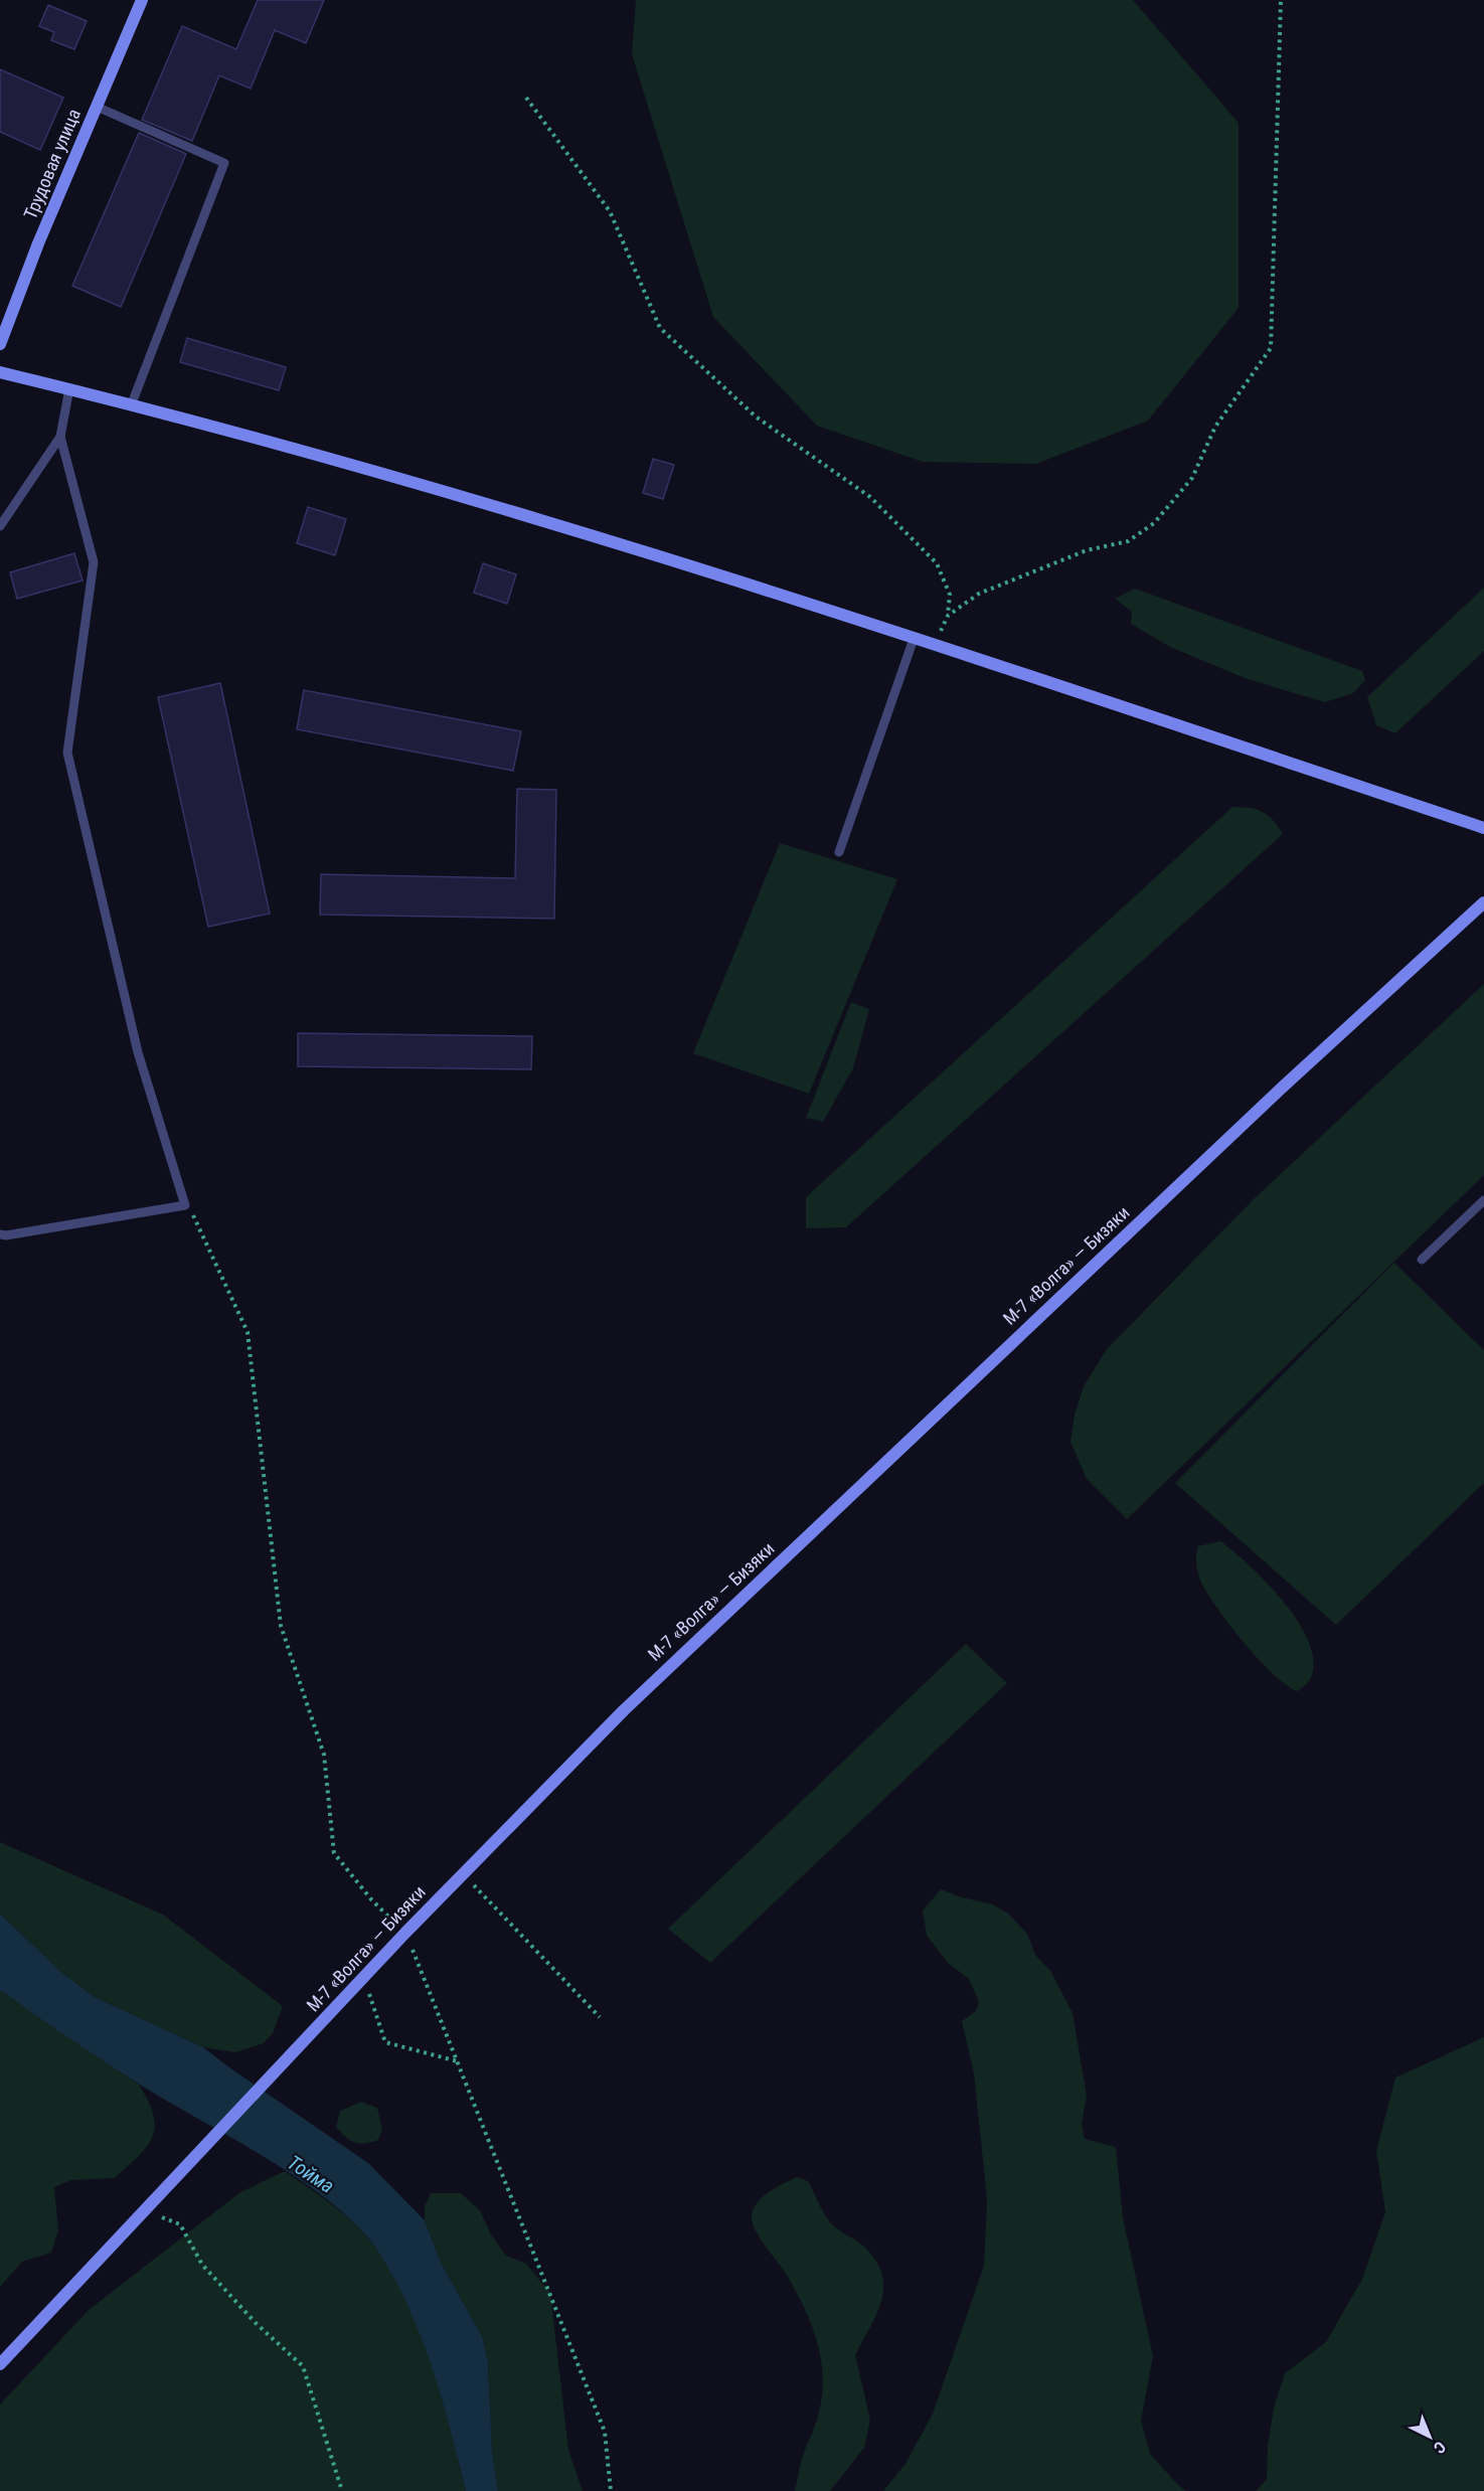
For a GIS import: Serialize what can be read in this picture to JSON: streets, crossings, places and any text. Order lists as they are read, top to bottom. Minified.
{"streets":{"main road":["Трудовая улица","М-7 «Волга» — Бизяки"]},"water":["Тойма"],"north":"bottom right"}
